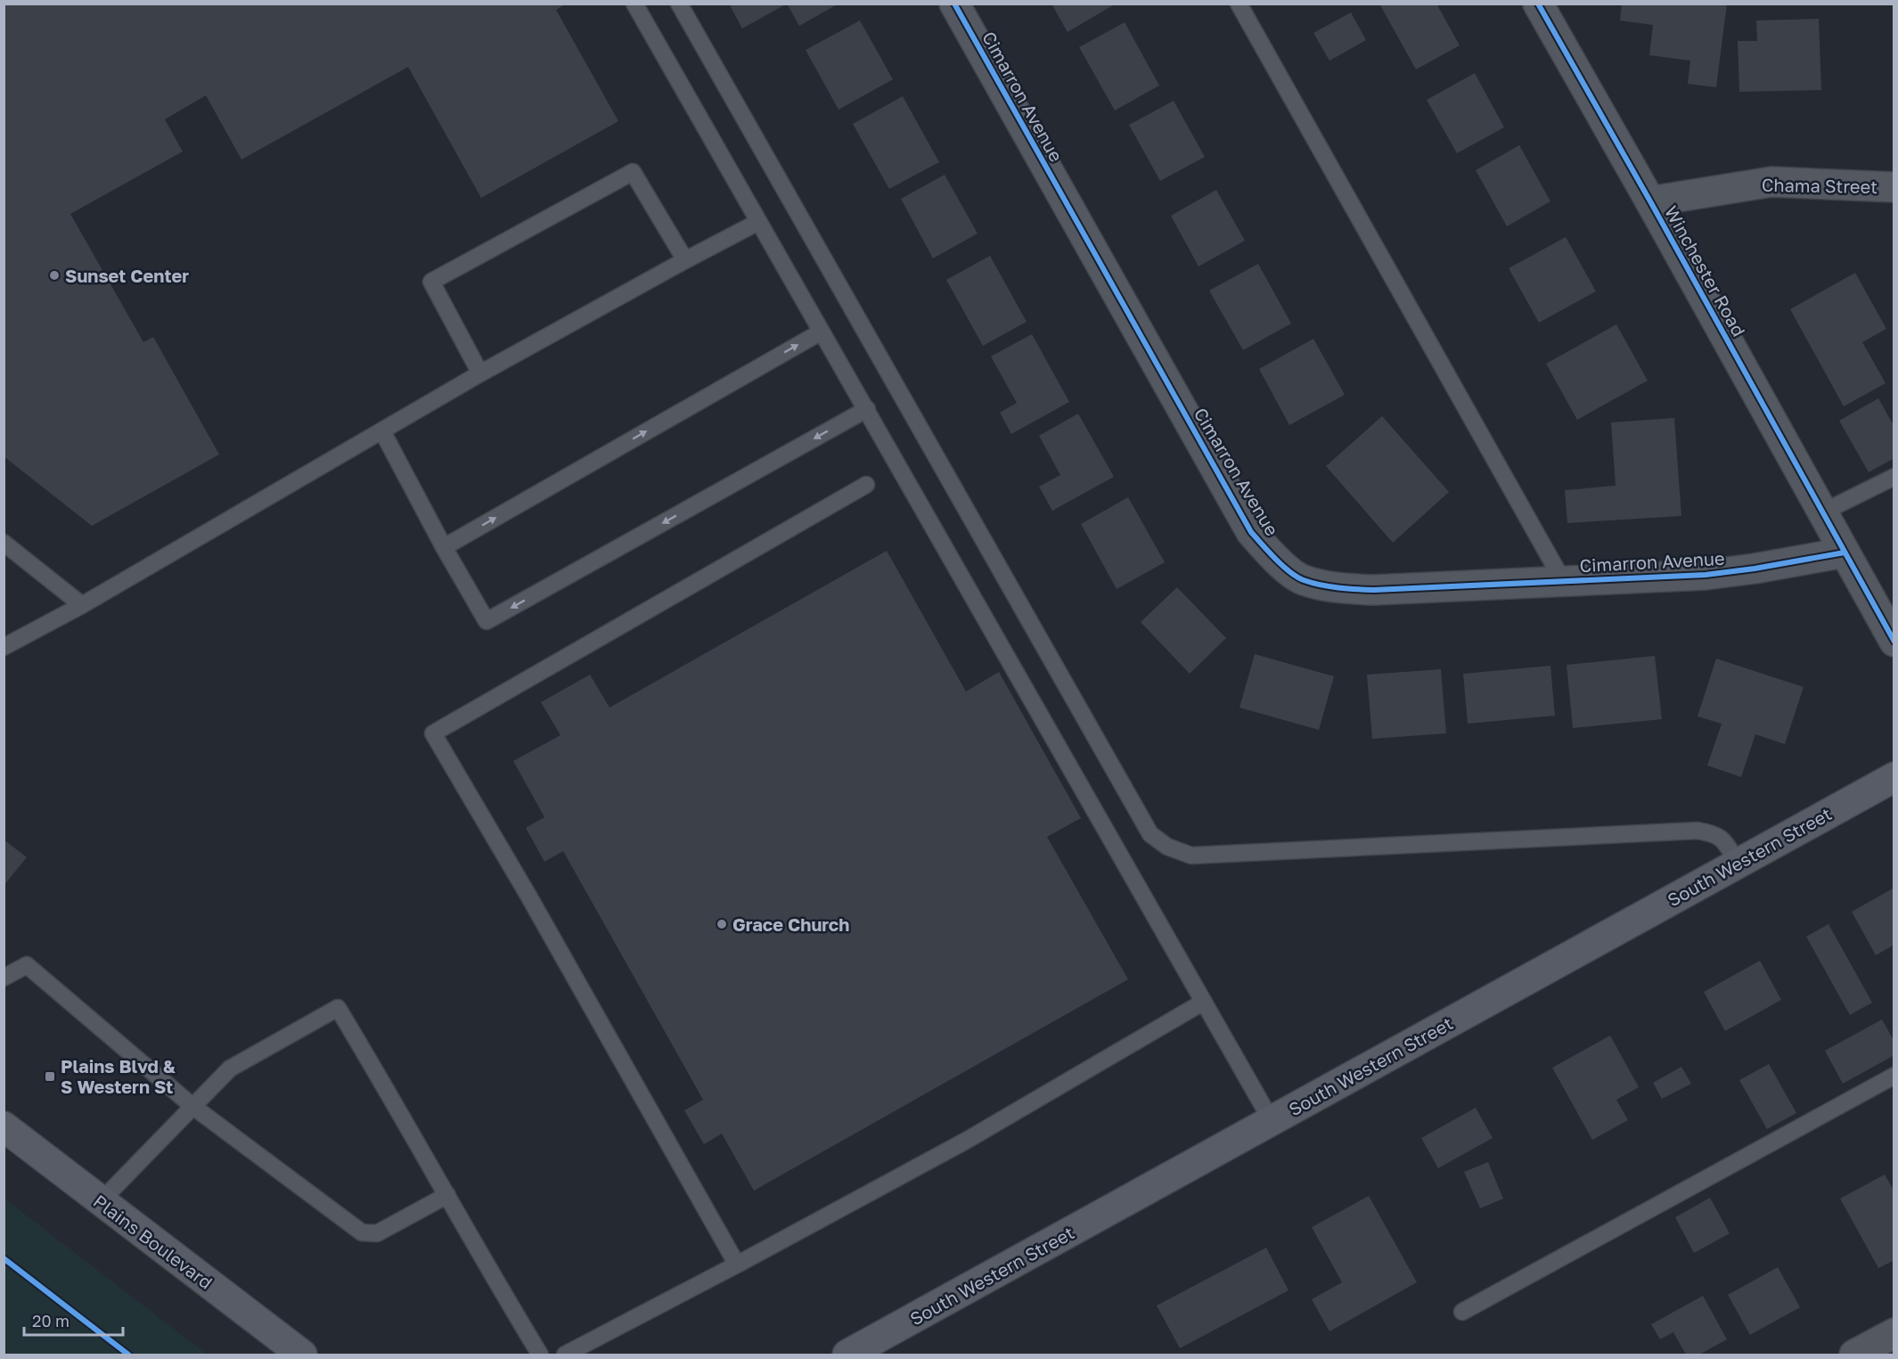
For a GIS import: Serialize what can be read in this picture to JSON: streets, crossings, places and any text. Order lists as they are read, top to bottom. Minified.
{"streets":{"main road":["South Western Street","Plains Boulevard"],"street":["Cimarron Avenue","Chama Street","Winchester Road"]},"crossings":[["Cimarron Avenue","Winchester Road"],["Chama Street","Winchester Road"]],"places":{"other":["Sunset Center","Grace Church"],"transit":["Plains Blvd & S Western St"]},"scale_bar":"20 m"}
